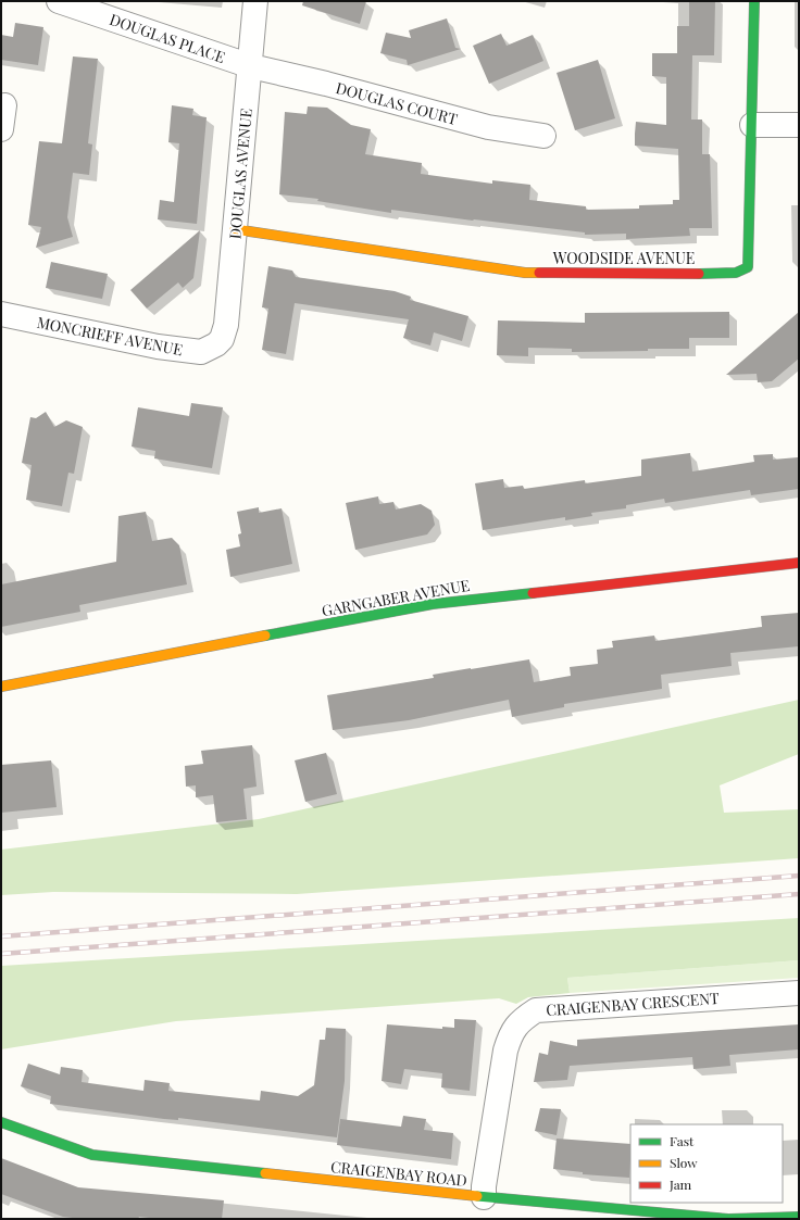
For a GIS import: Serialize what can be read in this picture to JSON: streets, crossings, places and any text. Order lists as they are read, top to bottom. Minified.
{"streets":{"street":["DOUGLAS PLACE","DOUGLAS COURT","DOUGLAS AVENUE","WOODSIDE AVENUE","MONCRIEFF AVENUE","GARNGABER AVENUE","CRAIGENBAY CRESCENT","CRAIGENBAY ROAD"]},"crossings":[["DOUGLAS PLACE","DOUGLAS COURT"],["DOUGLAS PLACE","DOUGLAS AVENUE"],["DOUGLAS COURT","DOUGLAS AVENUE"],["DOUGLAS AVENUE","WOODSIDE AVENUE"],["DOUGLAS AVENUE","MONCRIEFF AVENUE"],["CRAIGENBAY CRESCENT","CRAIGENBAY ROAD"]],"legend":["Fast","Slow","Jam"]}
